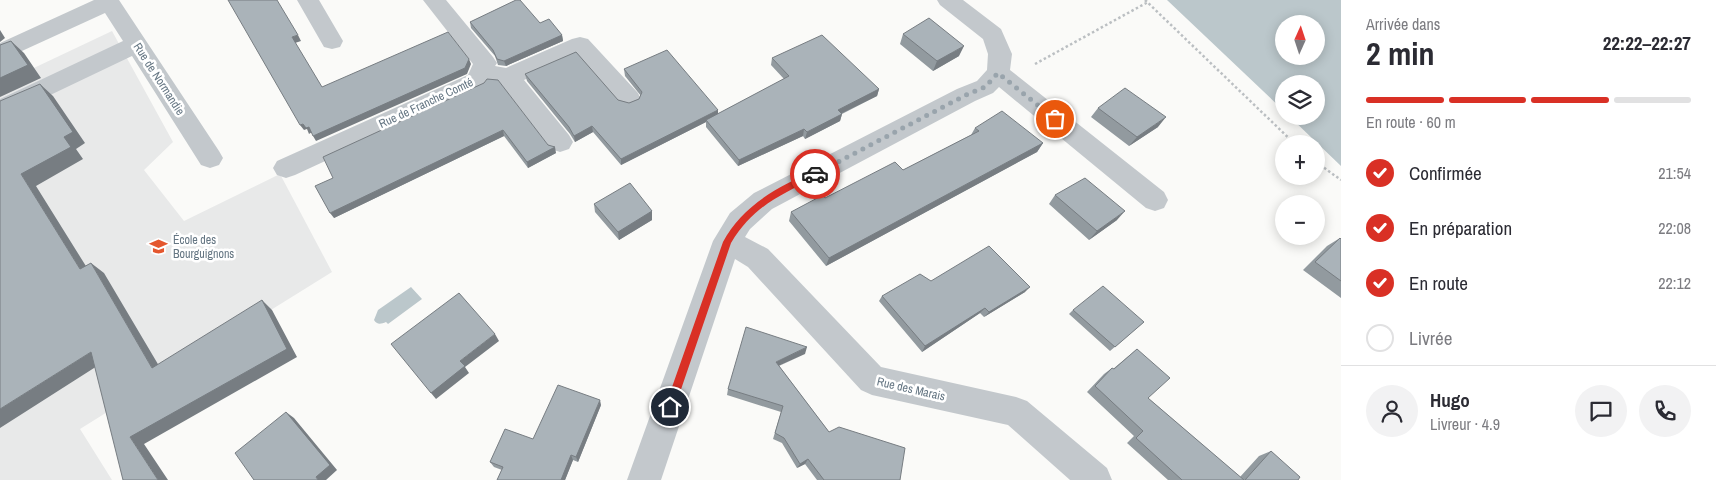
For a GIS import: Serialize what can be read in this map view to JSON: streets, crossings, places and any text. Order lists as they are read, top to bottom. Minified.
{"streets":{"street":["Rue de Normandie","Rue de Franche Comté","Rue des Marais"]},"places":{"school or university":["École des Bourguignons"]},"north":"top","page":{"heading":["2 min","Arrivée dans","22:22–22:27"],"panel":["Hugo","Livreur · 4.9"],"map_buttons":["+","−"],"bar":"En route · 60 m","list":[["Confirmée","21:54"],["En préparation","22:08"],["En route","22:12"],"Livrée"]}}
